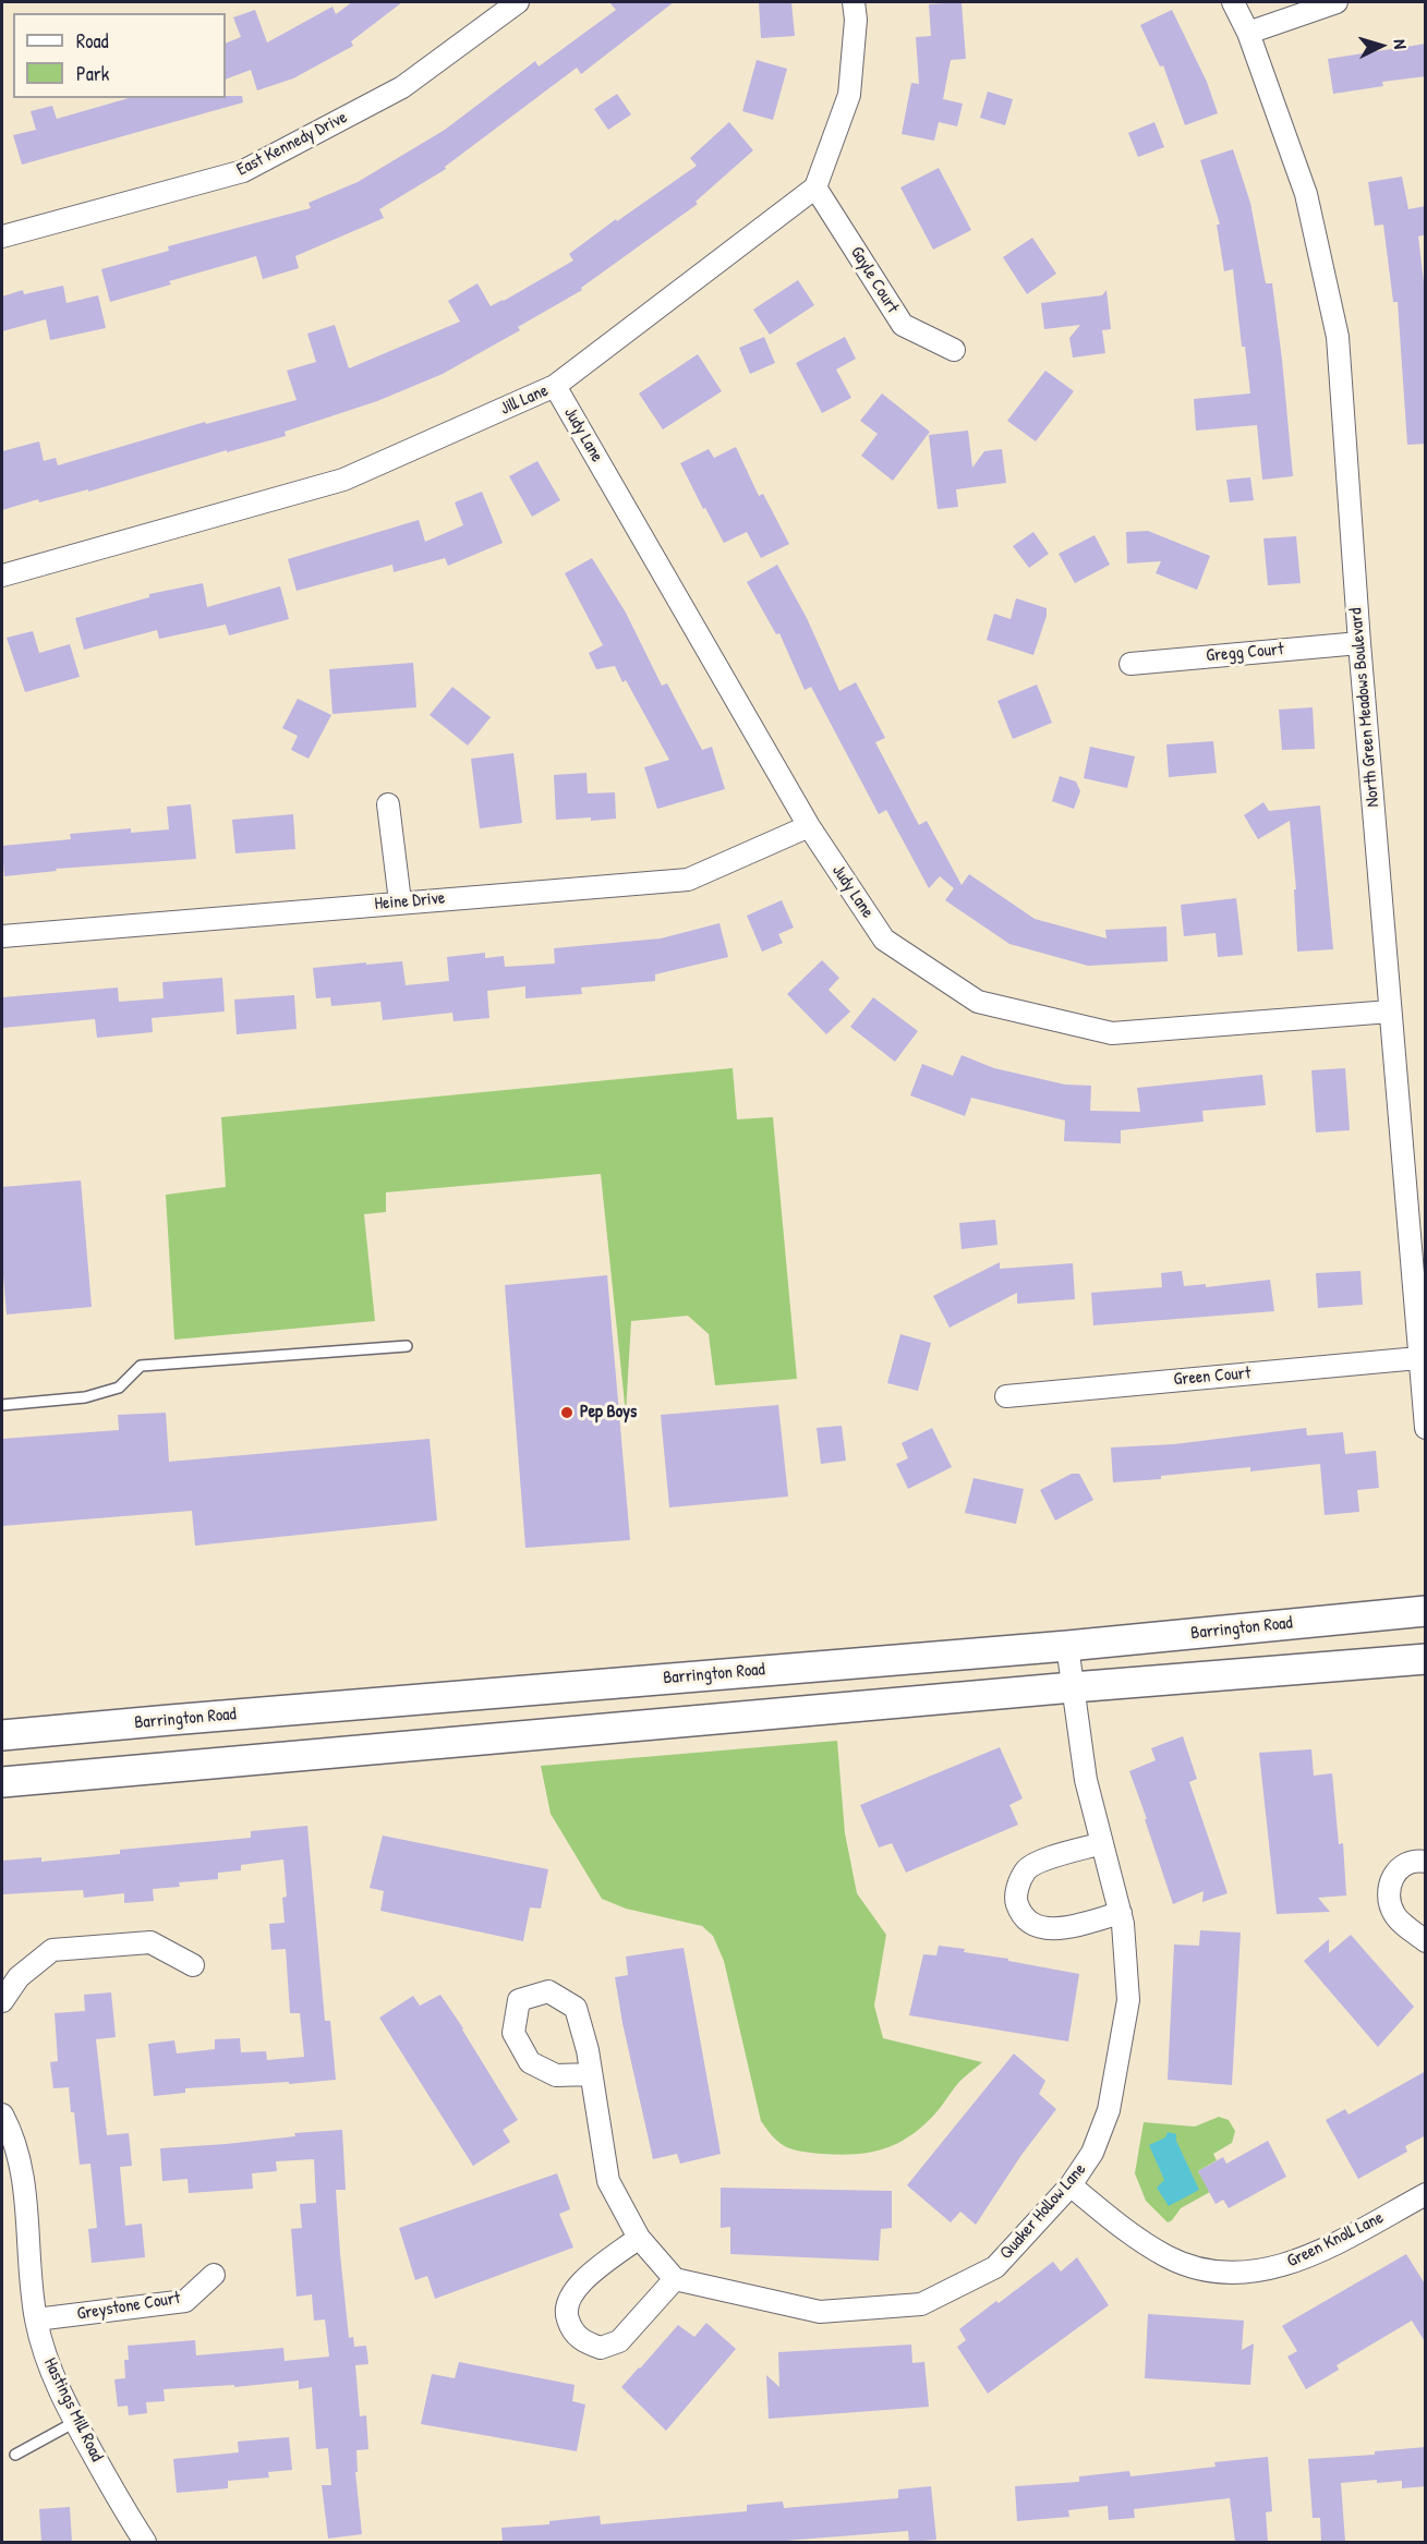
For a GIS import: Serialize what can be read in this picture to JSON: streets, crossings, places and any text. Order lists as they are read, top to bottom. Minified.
{"streets":{"main road":["Barrington Road"],"street":["East Kennedy Drive","Gayle Court","Jill Lane","Judy Lane","Gregg Court","North Green Meadows Boulevard","Heine Drive","Green Court","Quaker Hollow Lane","Green Knoll Lane","Greystone Court","Hastings Mill Road"]},"crossings":[["Gayle Court","Jill Lane"],["Jill Lane","Judy Lane"],["Judy Lane","North Green Meadows Boulevard"],["Judy Lane","Heine Drive"],["Gregg Court","North Green Meadows Boulevard"],["North Green Meadows Boulevard","Green Court"],["Barrington Road","Quaker Hollow Lane"],["Quaker Hollow Lane","Green Knoll Lane"],["Greystone Court","Hastings Mill Road"]],"places":["Pep Boys"],"legend":["Road","Park"],"north":"right"}
